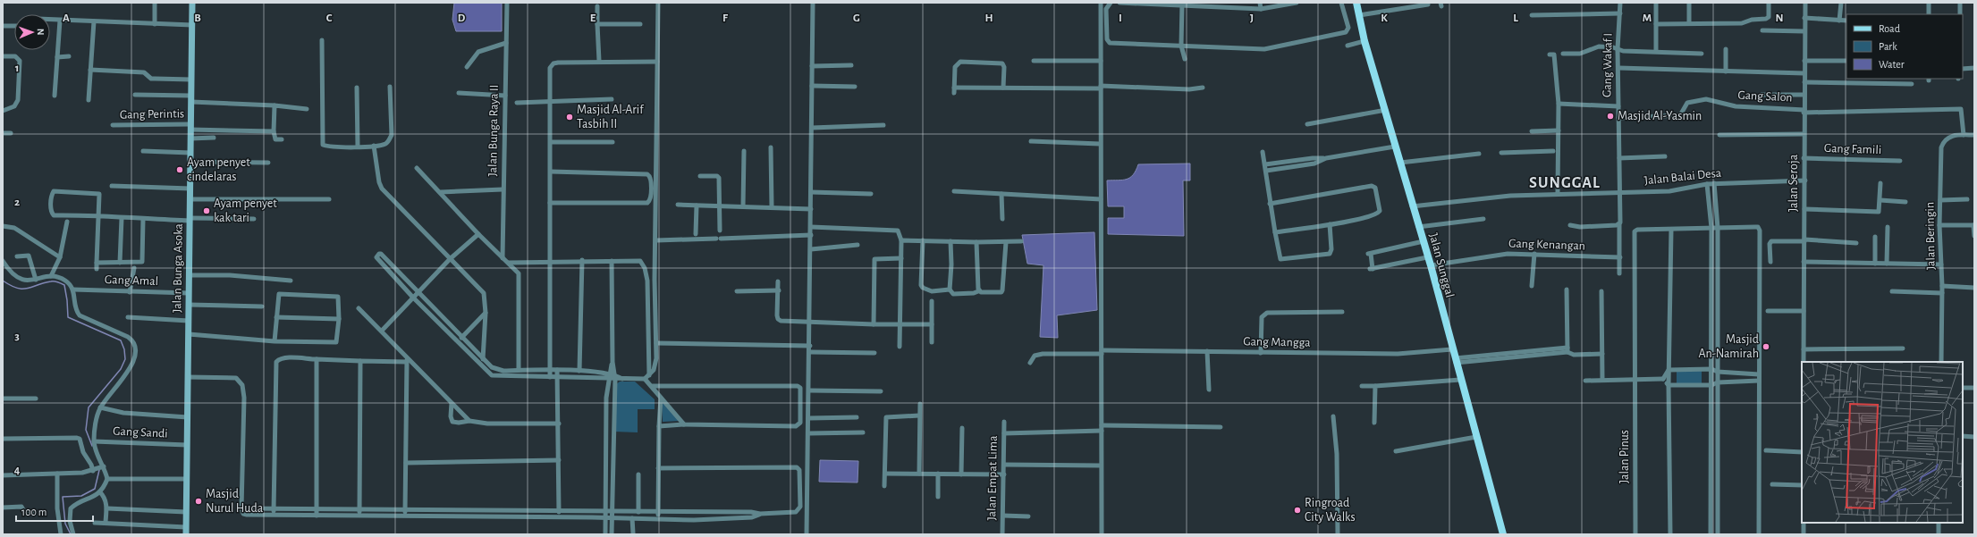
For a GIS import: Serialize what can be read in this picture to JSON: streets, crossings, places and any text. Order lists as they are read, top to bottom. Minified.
{"streets":{"main road":["Jalan Sunggal"],"street":["Gang Wakaf I","Gang Salon","Gang Perintis","Jalan Bunga Raya II","Gang Famili","Jalan Balai Desa","Jalan Seroja","Jalan Beringin","Gang Kenangan","Jalan Bunga Asoka","Gang Amal","Gang Mangga","Gang Sandi","Jalan Pinus","Jalan Empat Lima"]},"crossings":[["Gang Wakaf I","Gang Salon"],["Gang Wakaf I","Jalan Balai Desa"],["Gang Wakaf I","Gang Kenangan"],["Gang Salon","Jalan Seroja"],["Gang Salon","Jalan Beringin"],["Gang Perintis","Jalan Bunga Asoka"],["Gang Famili","Jalan Seroja"],["Jalan Balai Desa","Jalan Seroja"],["Jalan Balai Desa","Jalan Sunggal"],["Gang Kenangan","Jalan Sunggal"],["Jalan Sunggal","Gang Mangga"],["Jalan Bunga Asoka","Gang Amal"],["Jalan Bunga Asoka","Gang Sandi"]],"districts":["SUNGGAL"],"places":["Masjid Al-Yasmin","Masjid Al-Arif Tasbih II","Ayam penyet cindelaras","Ayam penyet kak tari","Masjid An-Namirah","Masjid Nurul Huda","Ringroad City Walks"],"legend":["Road","Park","Water"],"scale_bar":"100 m","north":"right","grid":{"columns":["A","B","C","D","E","F","G","H","I","J","K","L","M","N"],"rows":["1","2","3","4"]}}
